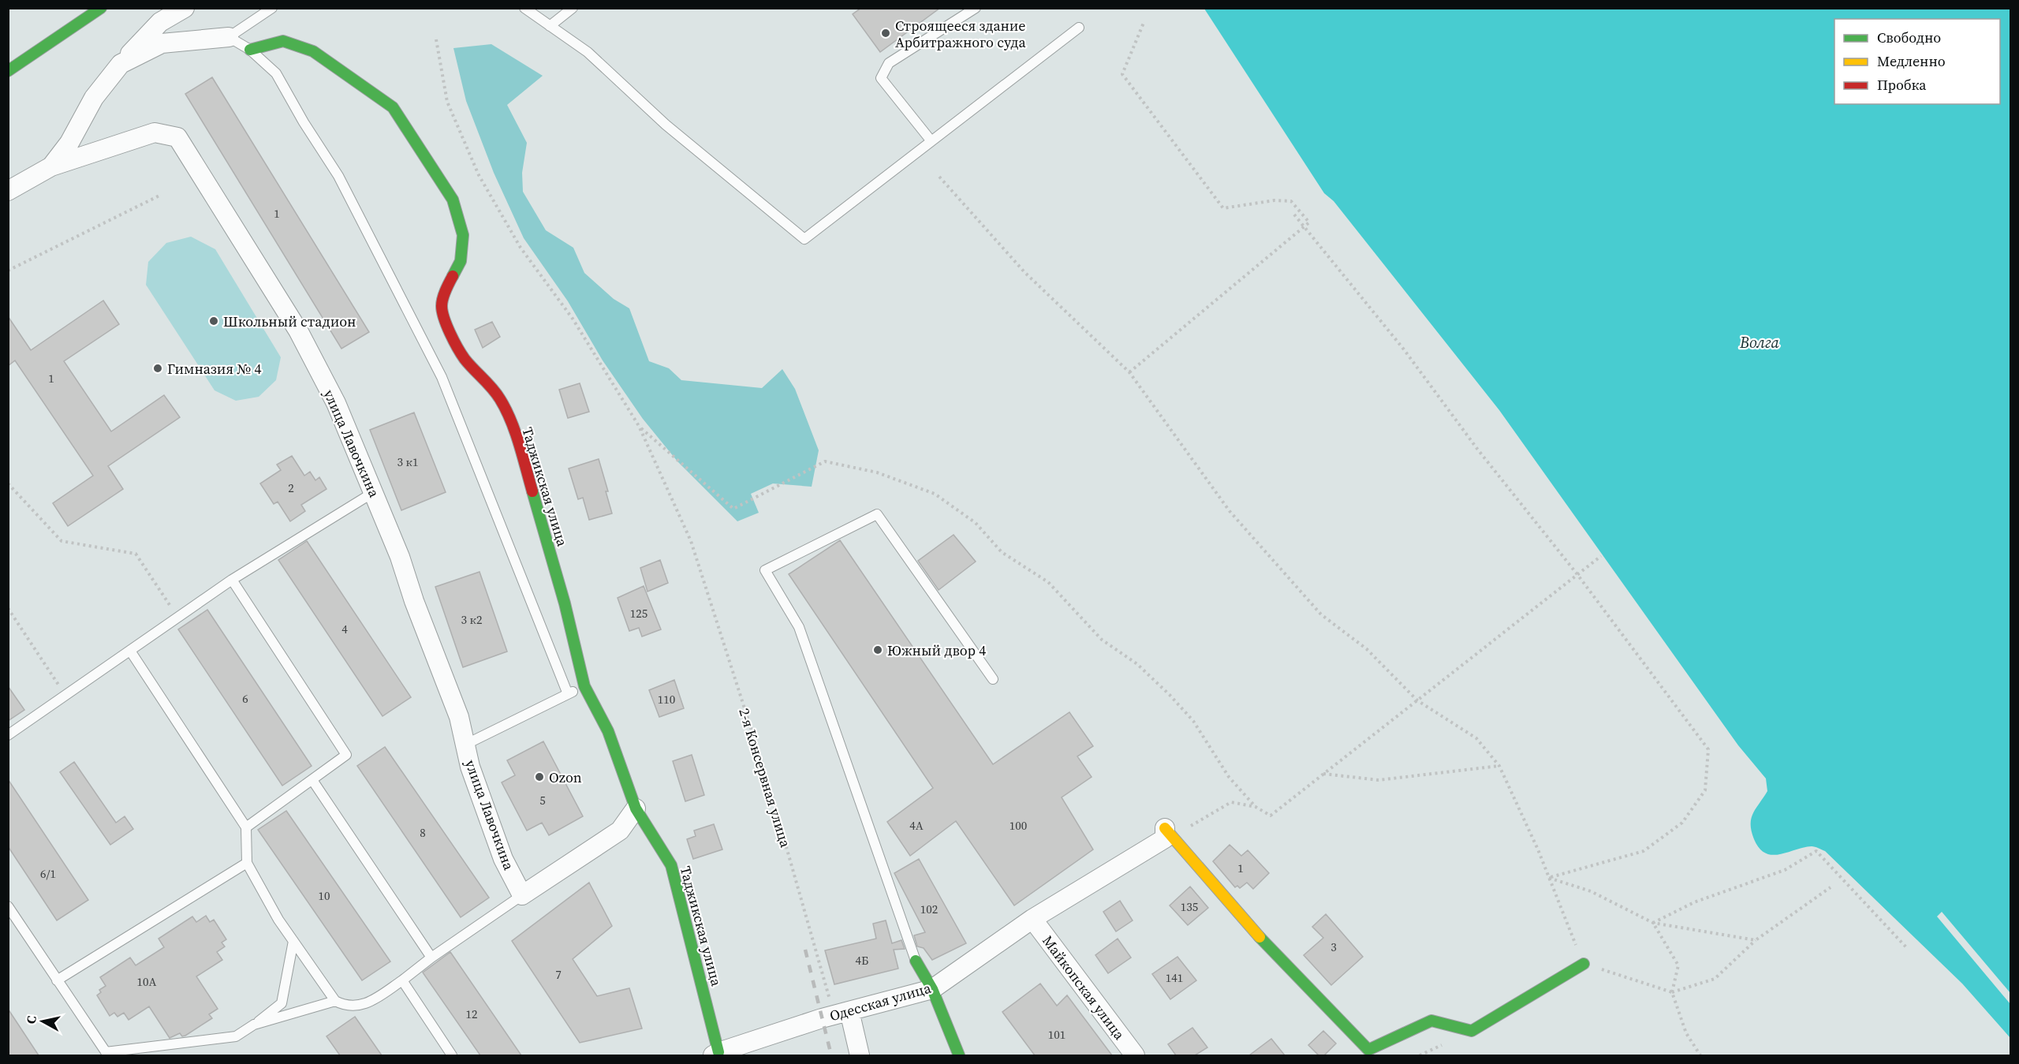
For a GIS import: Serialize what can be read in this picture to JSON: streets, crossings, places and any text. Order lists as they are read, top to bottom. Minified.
{"streets":{"street":["улица Лавочкина","Таджикская улица","Майкопская улица","Одесская улица"],"path":["2-я Консервная улица"]},"crossings":[["Таджикская улица","Одесская улица"],["2-я Консервная улица","Одесская улица"],["Майкопская улица","Одесская улица"]],"water":["Волга"],"places":["Строящееся здание Арбитражного суда","Школьный стадион","Гимназия № 4","Южный двор 4","Ozon"],"house_numbers":["1","1","3 к1","2","125","3 к2","4","6","110","5","4А","100","8","1","6/1","10","135","102","3","4Б","7","141","10А","12","101"],"legend":["Свободно","Медленно","Пробка"],"north":"left"}
